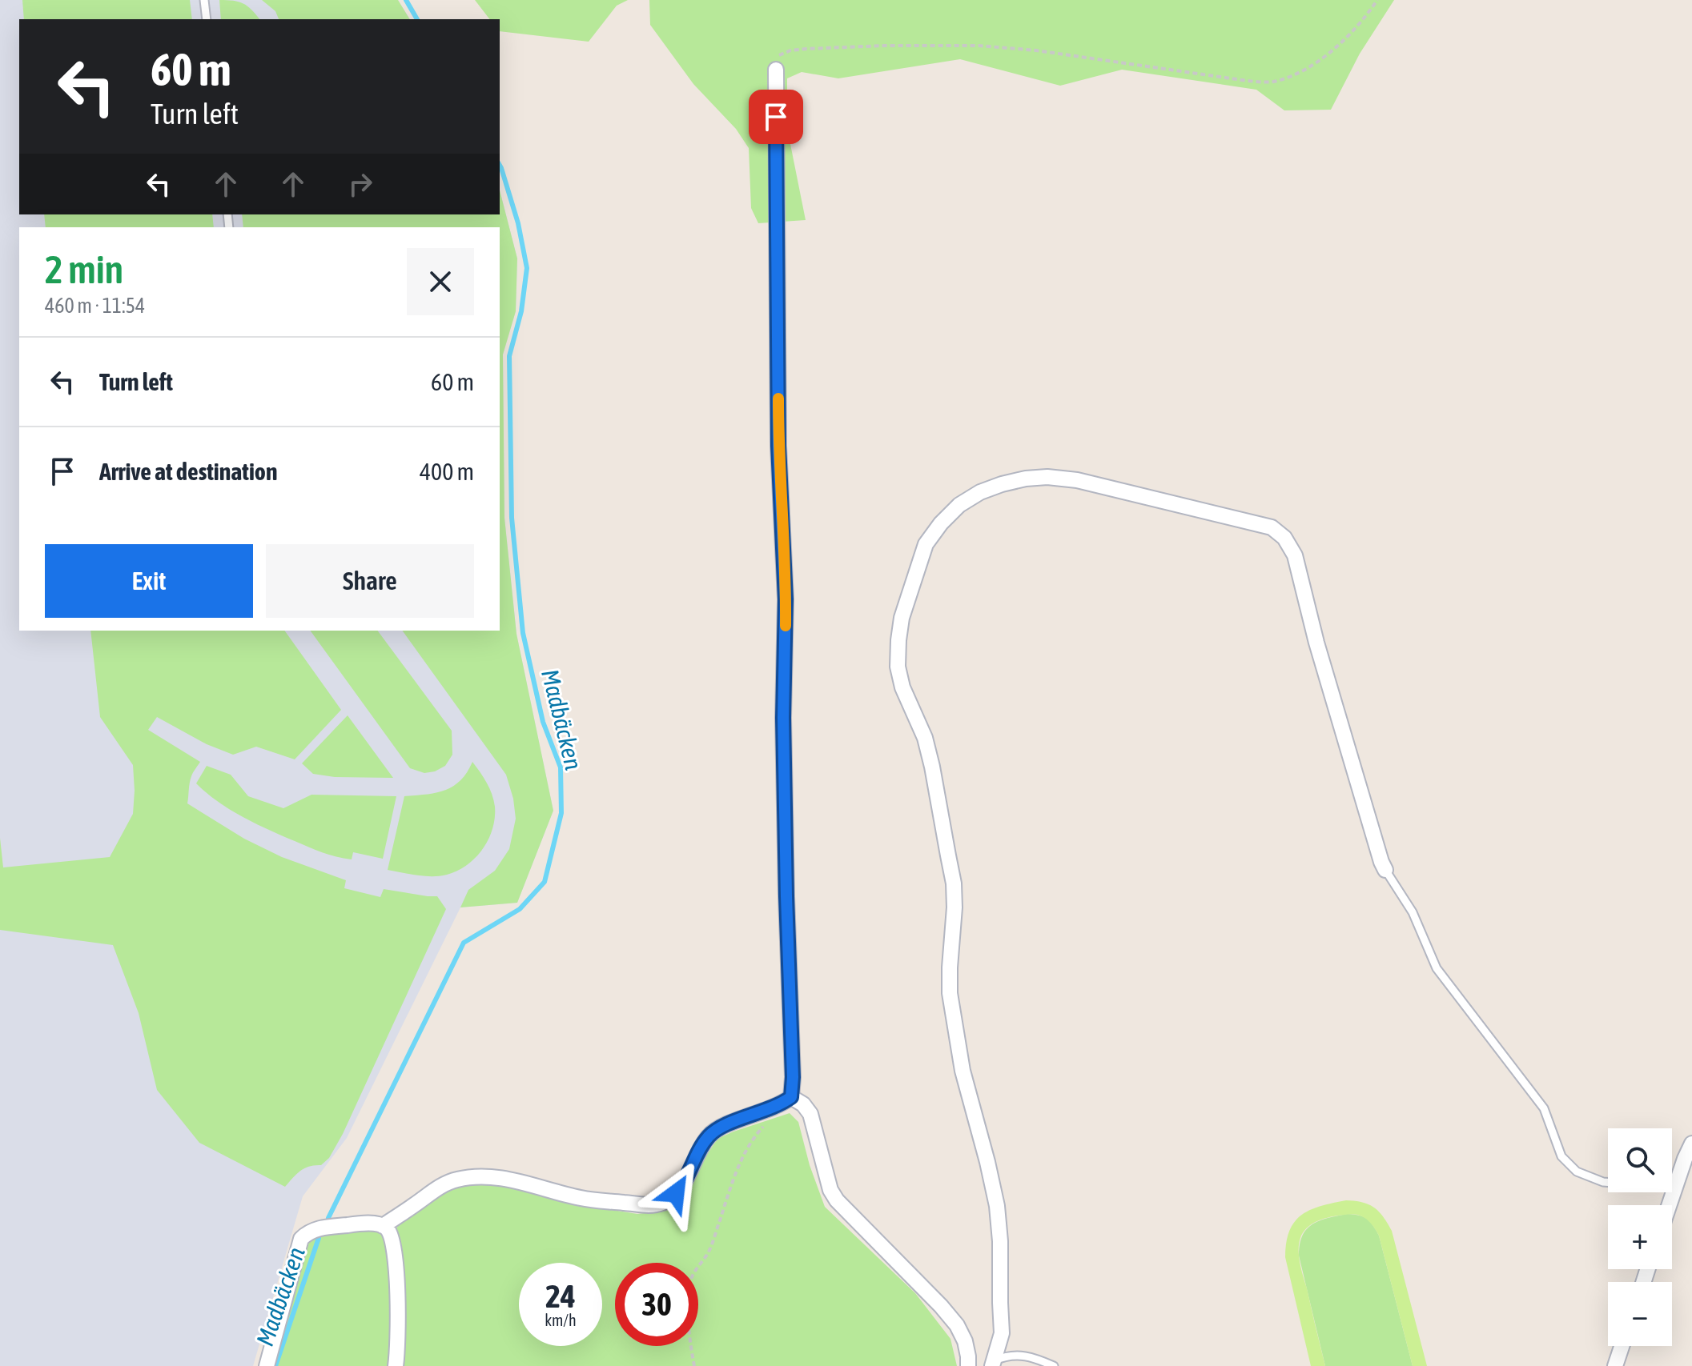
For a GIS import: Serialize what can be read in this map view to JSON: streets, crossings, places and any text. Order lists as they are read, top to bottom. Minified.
{"water":["Madbäcken"],"page":{"turn":["60 m","Turn left"],"heading":["2 min","460 m · 11:54"],"list":[{"name":"Turn left","value":"60 m"},{"name":"Arrive at destination","value":"400 m"}],"buttons":["Exit","Share"],"map_buttons":["+","−"],"speed":"24 km/h","limit":"30"}}
